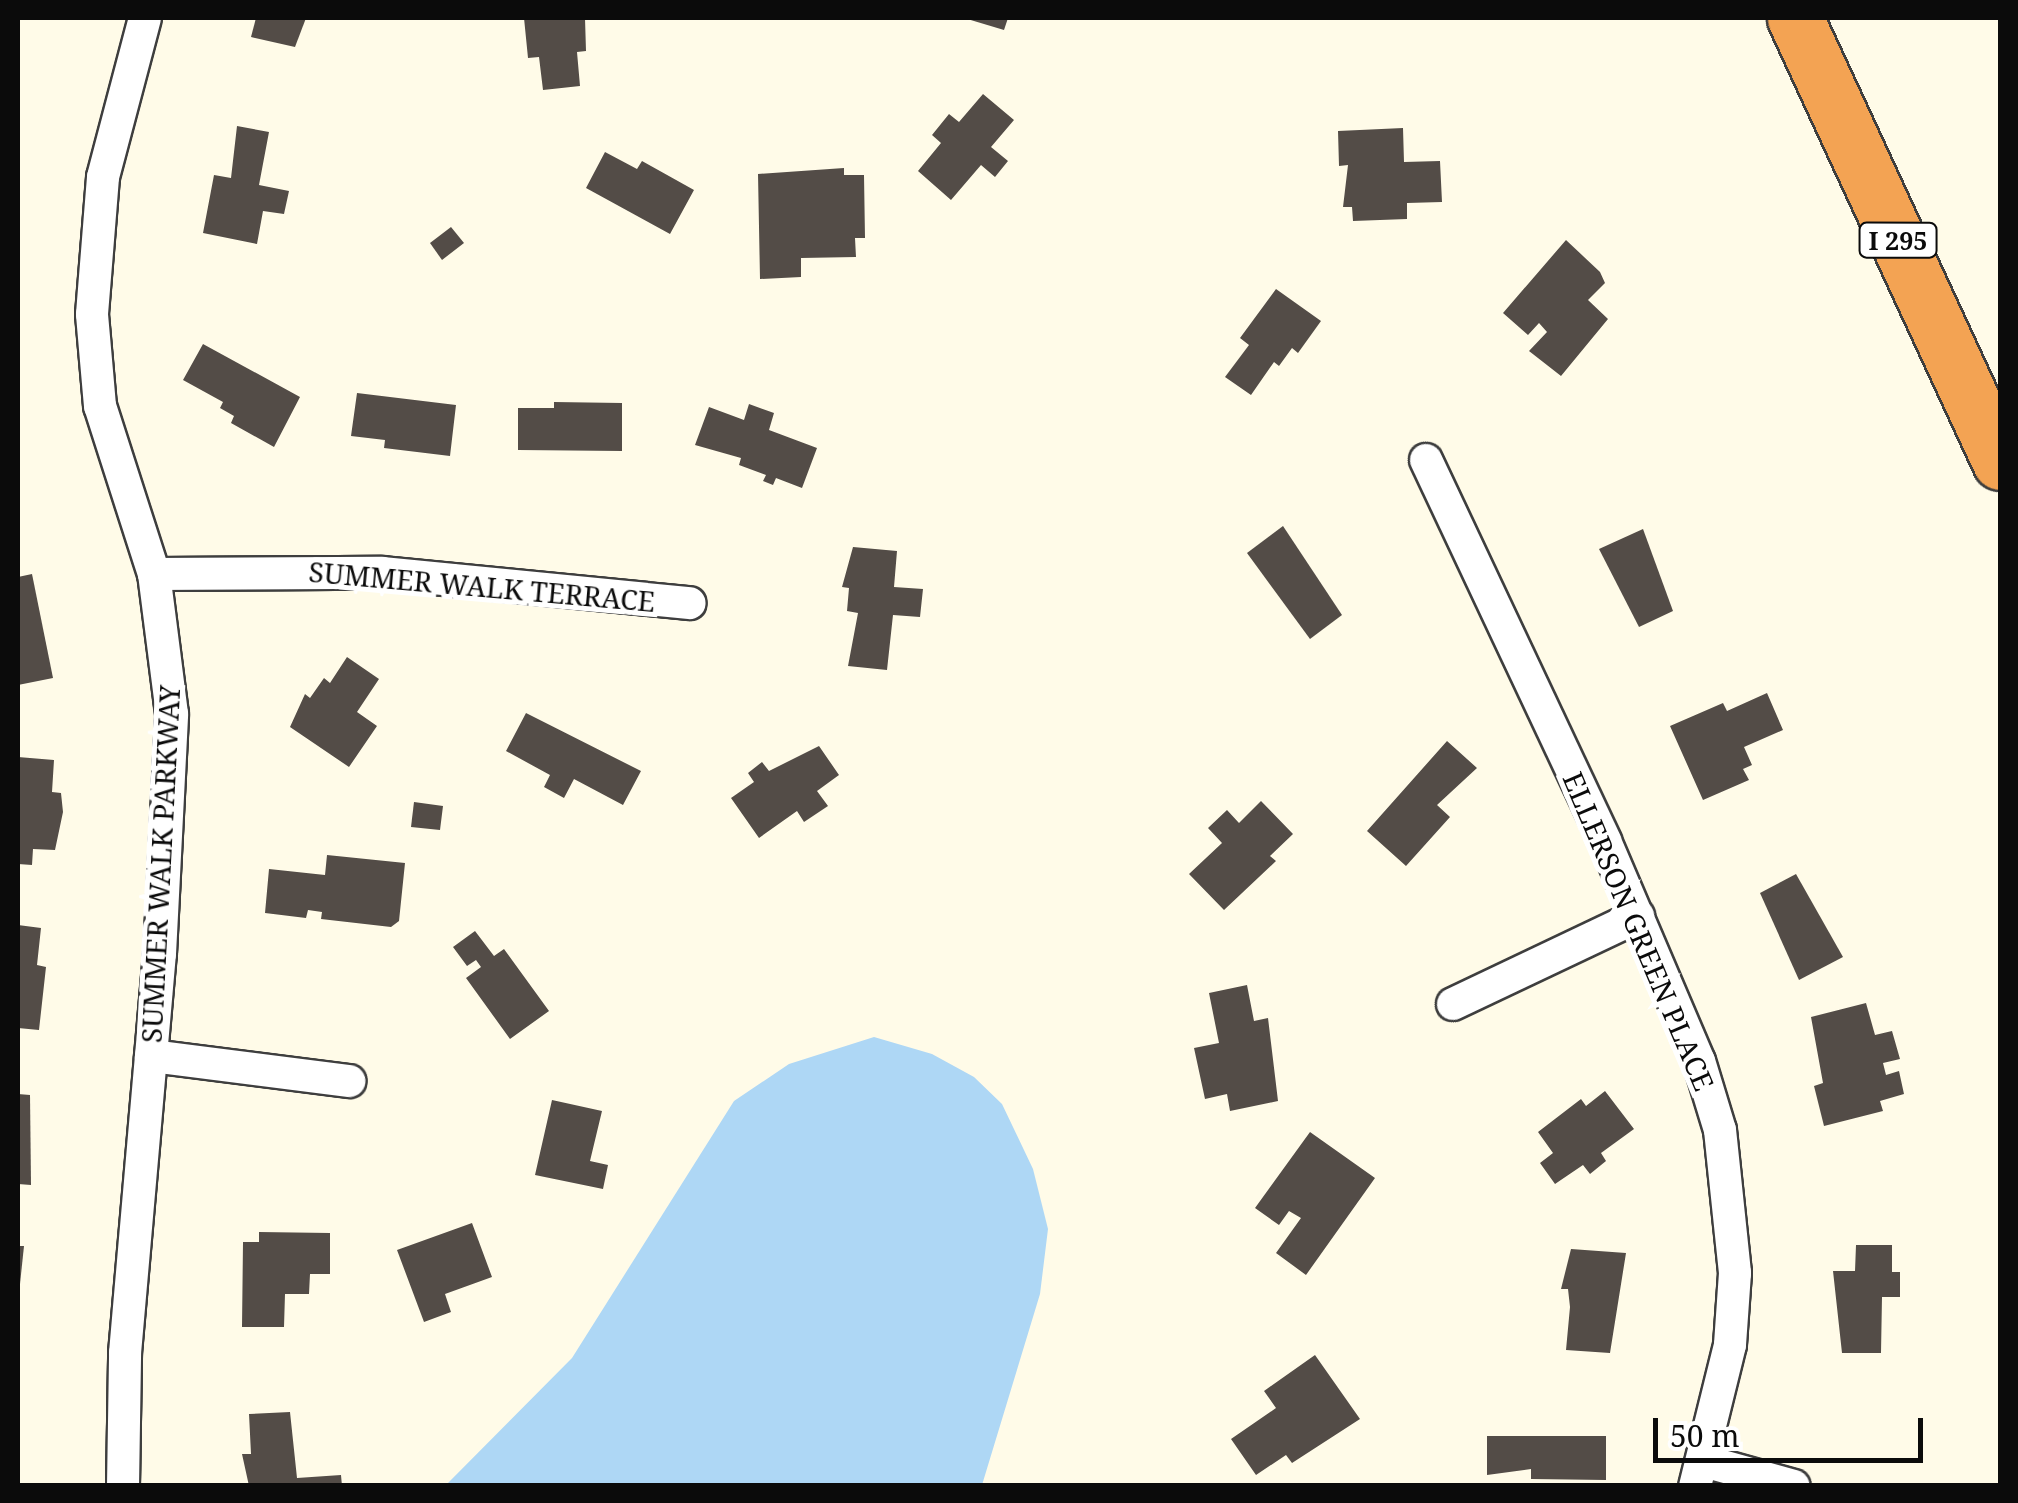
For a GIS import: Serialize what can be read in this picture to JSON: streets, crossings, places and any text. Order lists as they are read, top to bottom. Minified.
{"streets":{"highway":["I 295"],"street":["SUMMER WALK TERRACE","SUMMER WALK PARKWAY","ELLERSON GREEN PLACE"]},"crossings":[["SUMMER WALK TERRACE","SUMMER WALK PARKWAY"]],"scale_bar":"50 m"}
